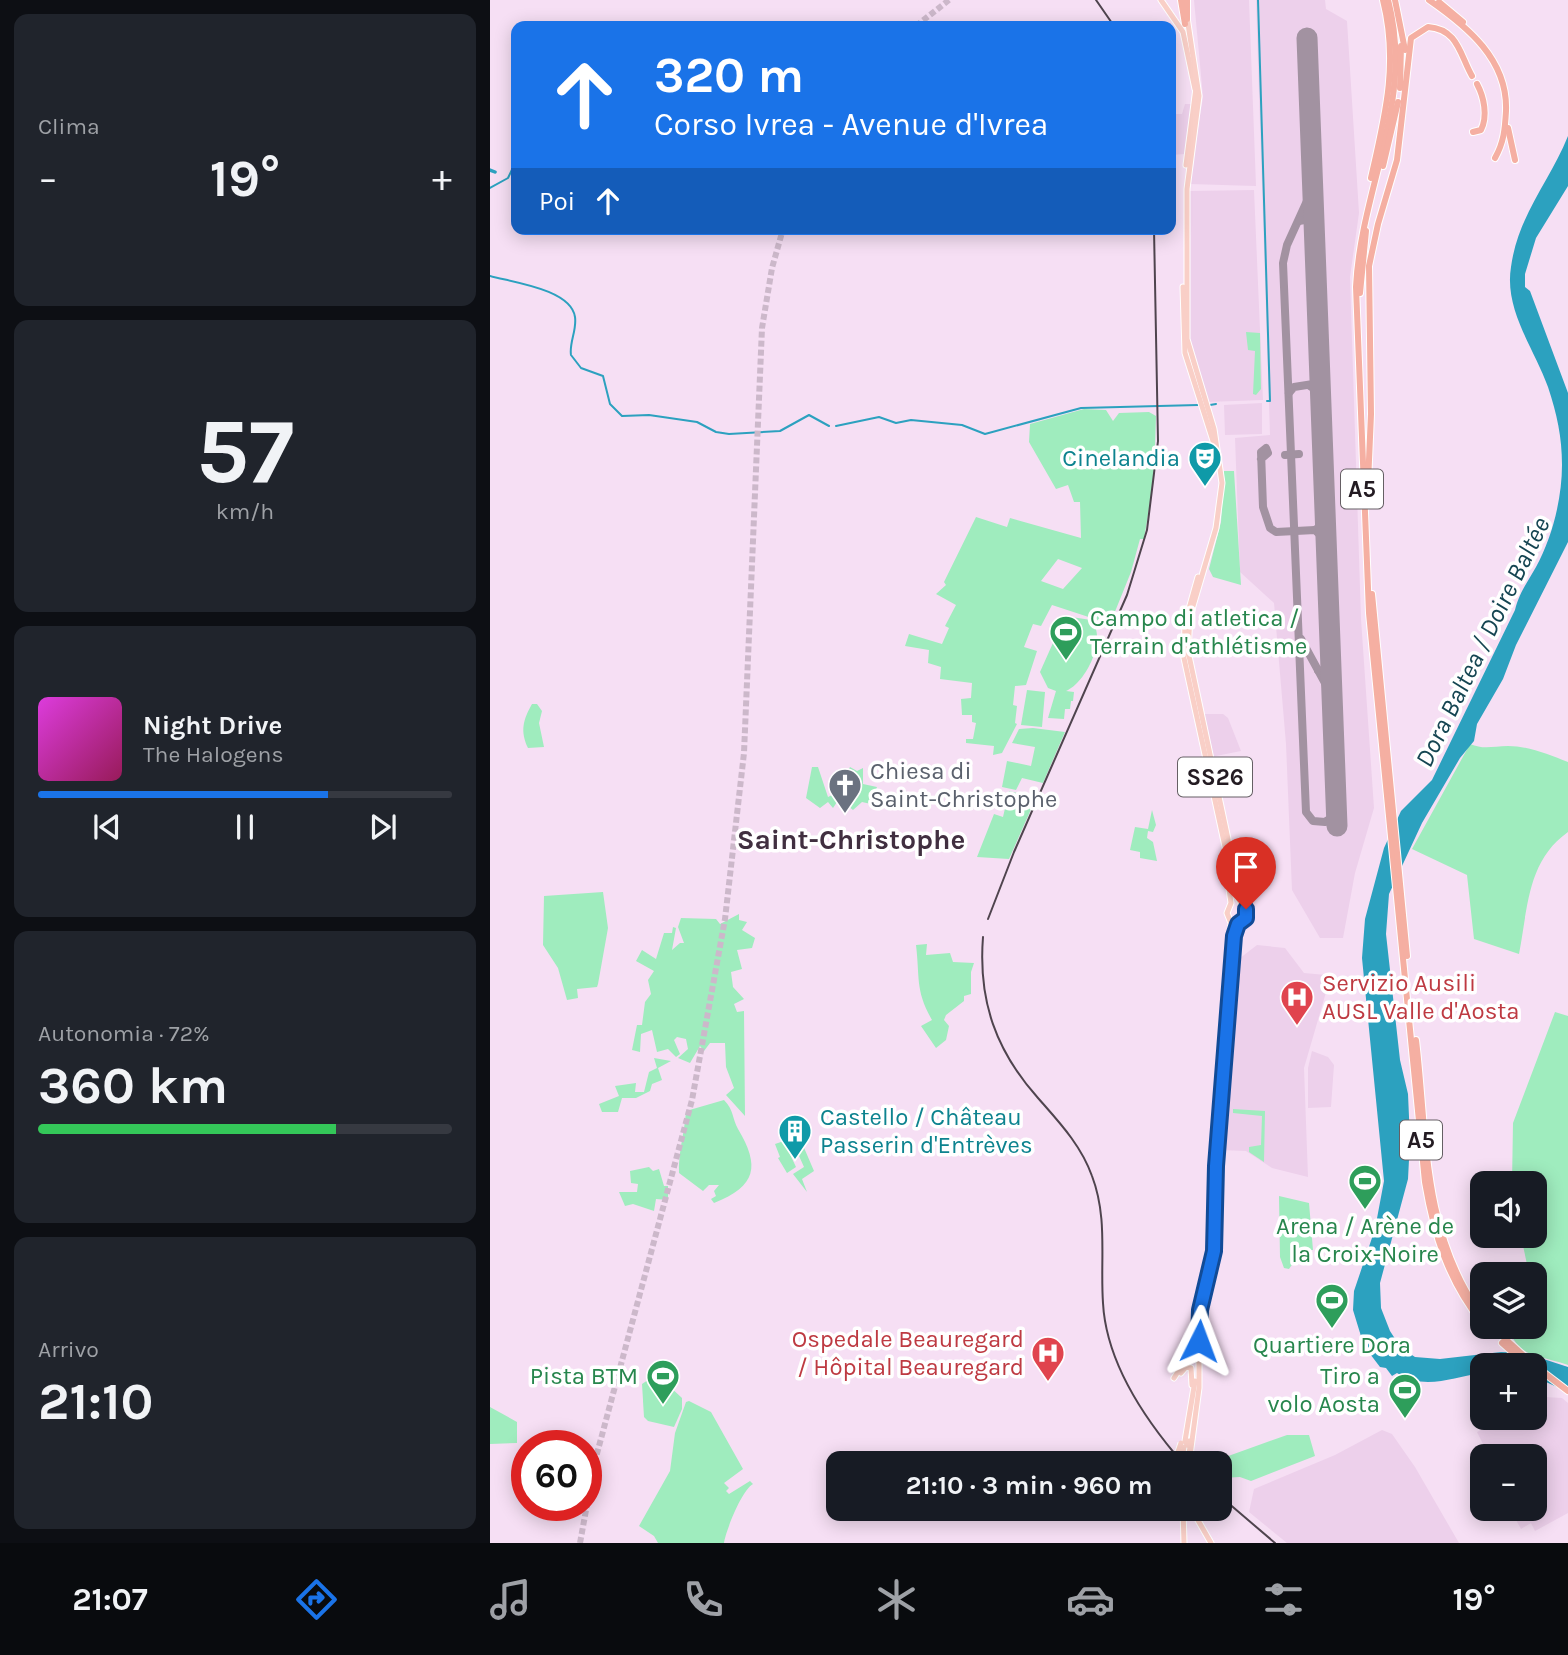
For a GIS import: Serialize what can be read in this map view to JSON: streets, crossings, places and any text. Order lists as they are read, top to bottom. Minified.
{"streets":{"highway":["A5"],"main road":["SS26"]},"districts":["Saint-Christophe"],"water":["Dora Baltea / Doire Baltée"],"places":{"theatre":["Cinelandia"],"sports":["Campo di atletica / Terrain d'athlétisme","Arena / Arène de la Croix-Noire","Quartiere Dora","Pista BTM","Tiro a volo Aosta"],"church":["Chiesa di Saint-Christophe"],"hospital":["Servizio Ausili AUSL Valle d'Aosta","Ospedale Beauregard / Hôpital Beauregard"],"building":["Castello / Château Passerin d'Entrèves"]},"page":{"tile":["Clima",["57","km/h"],["Autonomia · 72%","360 km"],["Arrivo","21:10"]],"turn":["320 m","Corso Ivrea - Avenue d'Ivrea"],"heat":["−","19°","+"],"then":"Poi","song":["Night Drive","The Halogens"],"map_buttons":["+","−"],"limit":"60","trip":"21:10 · 3 min · 960 m","tabs":["21:07","19°"]}}
